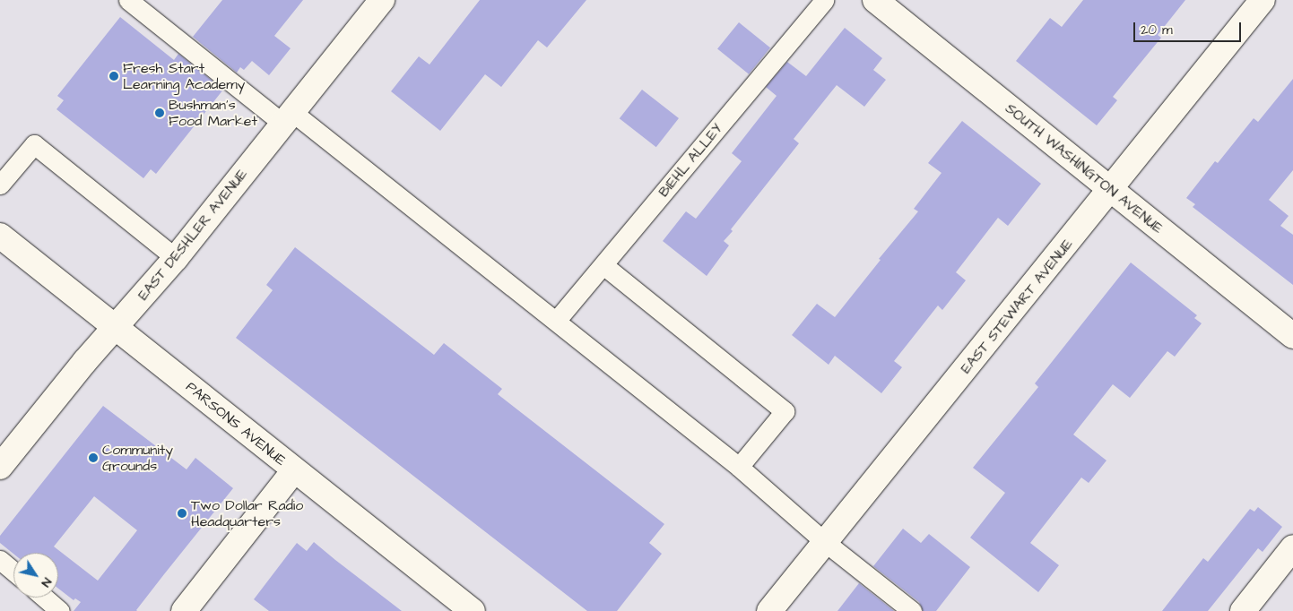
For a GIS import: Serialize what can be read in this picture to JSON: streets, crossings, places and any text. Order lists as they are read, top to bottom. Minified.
{"streets":{"street":["SOUTH WASHINGTON AVENUE","EAST DESHLER AVENUE","EAST STEWART AVENUE","PARSONS AVENUE"],"lane":["BIEHL ALLEY"]},"crossings":[["SOUTH WASHINGTON AVENUE","EAST STEWART AVENUE"],["EAST DESHLER AVENUE","PARSONS AVENUE"]],"places":["Fresh Start Learning Academy","Bushman's Food Market","Community Grounds","Two Dollar Radio Headquarters"],"scale_bar":"20 m","north":"bottom right"}
